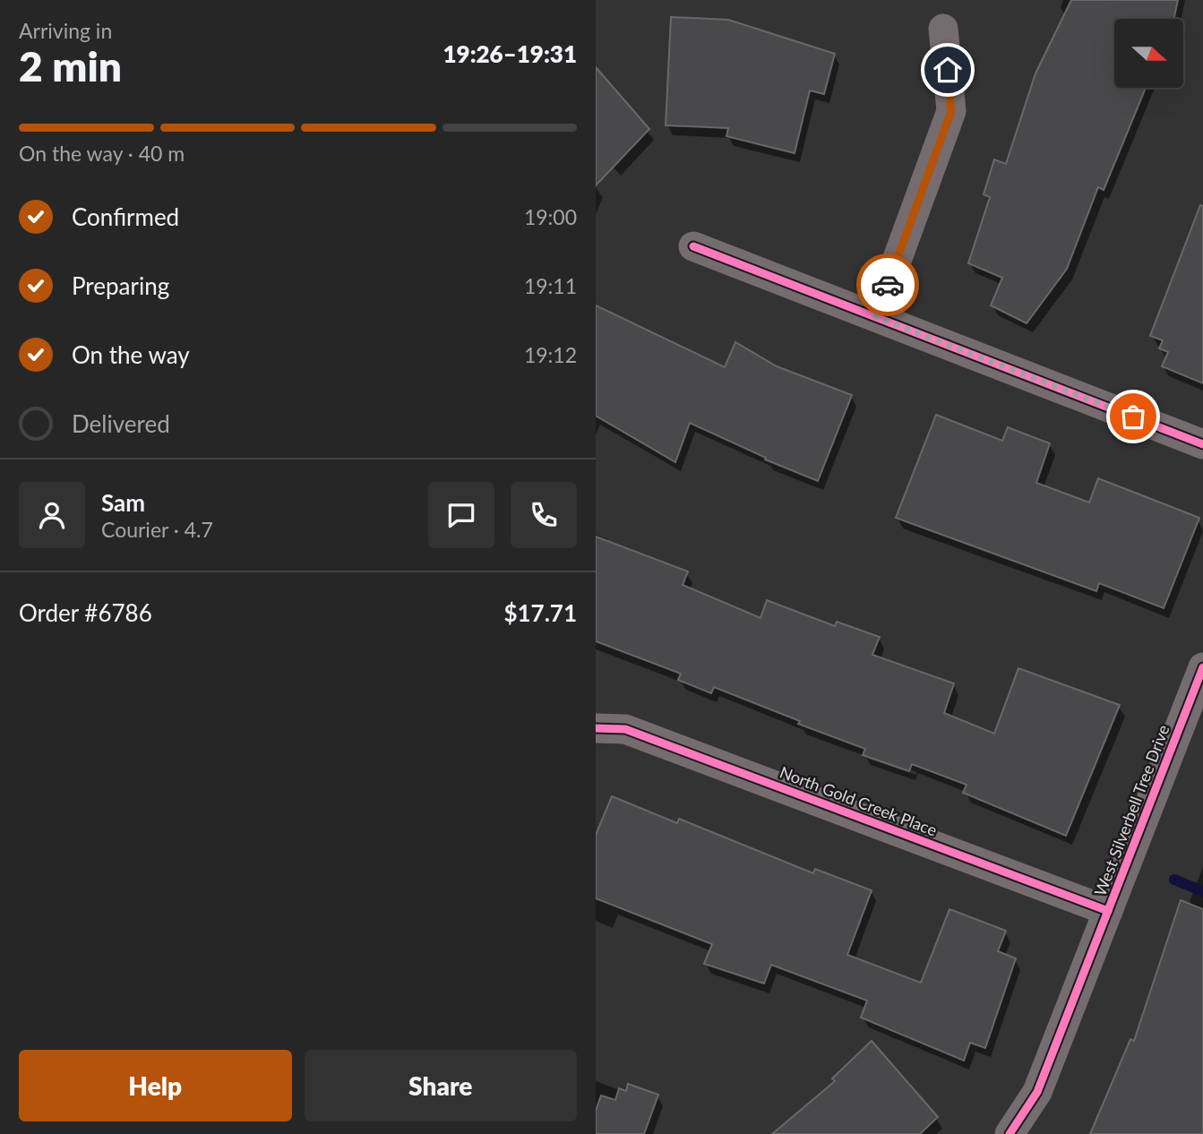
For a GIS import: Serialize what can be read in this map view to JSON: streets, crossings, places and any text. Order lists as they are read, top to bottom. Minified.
{"streets":{"street":["North Gold Creek Place","West Silverbell Tree Drive"]},"crossings":[["North Gold Creek Place","West Silverbell Tree Drive"]],"north":"right","page":{"heading":["2 min","Arriving in","19:26–19:31"],"panel":["Sam","Courier · 4.7","Order #6786","$17.71"],"bar":"On the way · 40 m","list":[["Confirmed","19:00"],["Preparing","19:11"],["On the way","19:12"],"Delivered"],"buttons":["Help","Share"]}}
